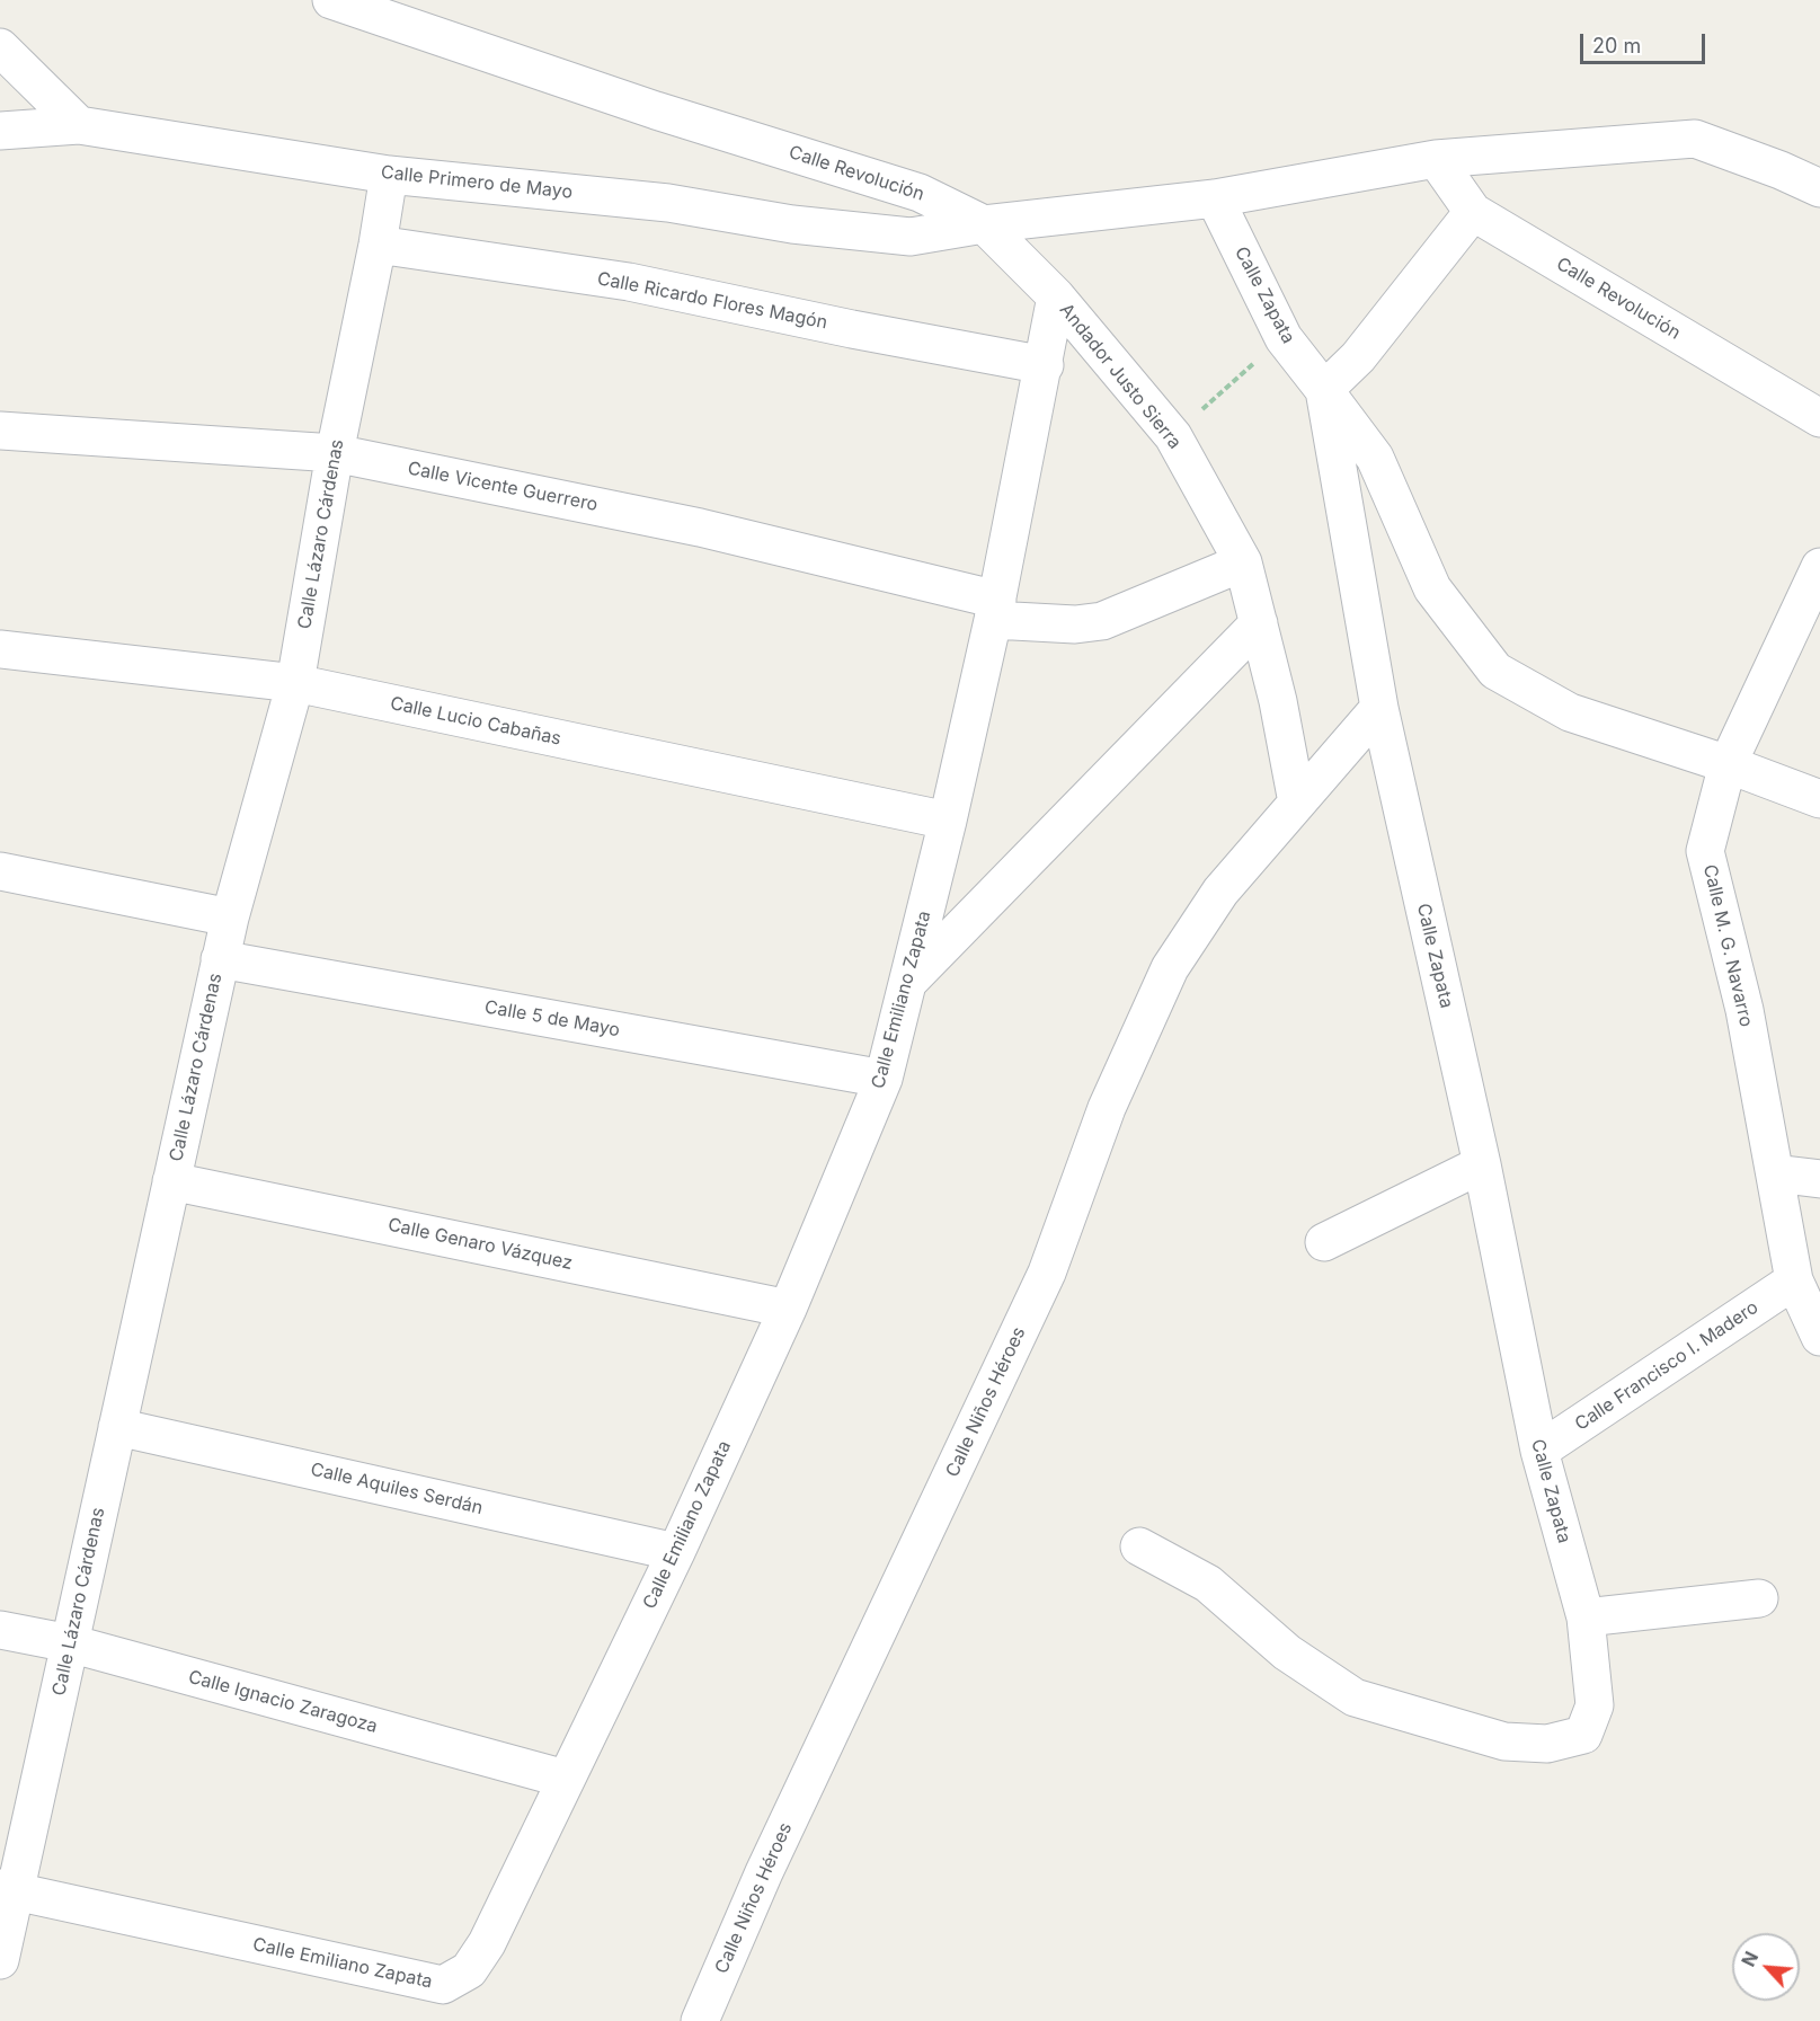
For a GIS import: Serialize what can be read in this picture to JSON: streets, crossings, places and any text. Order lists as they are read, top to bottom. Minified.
{"streets":{"street":["Calle Revolución","Calle Primero de Mayo","Calle Zapata","Calle Ricardo Flores Magón","Andador Justo Sierra","Calle Vicente Guerrero","Calle Lázaro Cárdenas","Calle Lucio Cabañas","Calle M. G. Navarro","Calle Emiliano Zapata","Calle 5 de Mayo","Calle Genaro Vázquez","Calle Francisco I. Madero","Calle Niños Héroes","Calle Aquiles Serdán","Calle Ignacio Zaragoza"]},"crossings":[["Calle Revolución","Calle Primero de Mayo"],["Calle Primero de Mayo","Calle Lázaro Cárdenas"],["Calle Zapata","Calle Francisco I. Madero"],["Calle Zapata","Calle Niños Héroes"],["Calle Ricardo Flores Magón","Calle Lázaro Cárdenas"],["Calle Ricardo Flores Magón","Calle Emiliano Zapata"],["Andador Justo Sierra","Calle Niños Héroes"],["Calle Vicente Guerrero","Calle Lázaro Cárdenas"],["Calle Vicente Guerrero","Calle Emiliano Zapata"],["Calle Lázaro Cárdenas","Calle Lucio Cabañas"],["Calle Lázaro Cárdenas","Calle Emiliano Zapata"],["Calle Lázaro Cárdenas","Calle 5 de Mayo"],["Calle Lázaro Cárdenas","Calle Genaro Vázquez"],["Calle Lázaro Cárdenas","Calle Aquiles Serdán"],["Calle Lázaro Cárdenas","Calle Ignacio Zaragoza"],["Calle Lucio Cabañas","Calle Emiliano Zapata"],["Calle M. G. Navarro","Calle Francisco I. Madero"],["Calle Emiliano Zapata","Calle 5 de Mayo"],["Calle Emiliano Zapata","Calle Genaro Vázquez"],["Calle Emiliano Zapata","Calle Aquiles Serdán"],["Calle Emiliano Zapata","Calle Ignacio Zaragoza"]],"scale_bar":"20 m","north":"top left"}
